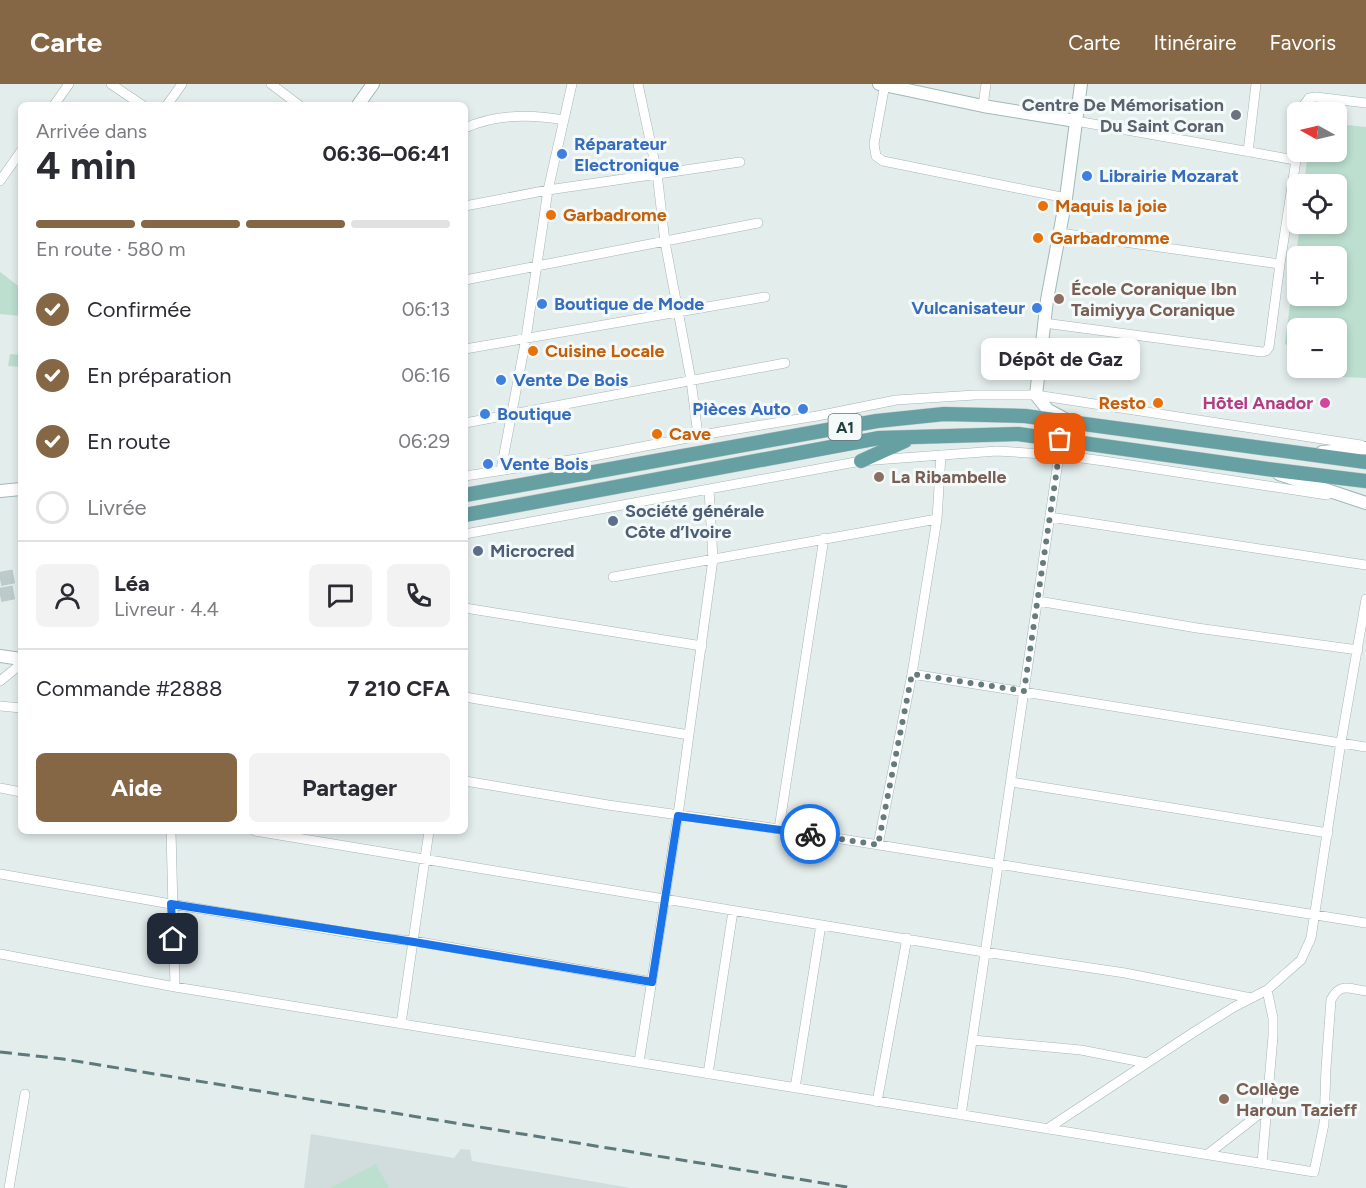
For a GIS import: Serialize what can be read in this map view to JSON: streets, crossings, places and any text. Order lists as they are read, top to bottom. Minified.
{"streets":{"main road":["A1"]},"places":["Centre De Mémorisation Du Saint Coran","Réparateur Electronique","Librairie Mozarat","Maquis la joie","Garbadrome","Garbadromme","École Coranique Ibn Taimiyya Coranique","Boutique de Mode","Vulcanisateur","Cuisine Locale","Vente De Bois","Resto","Hôtel Anador","Pièces Auto","Boutique","Cave","Dépôt de Gaz","Vente Bois","La Ribambelle","Société générale Côte d’Ivoire","Microcred","Collège Haroun Tazieff"],"north":"left","page":{"header":"Carte","nav":["Carte","Itinéraire","Favoris"],"map_buttons":["+","−"],"heading":["4 min","Arrivée dans","06:36–06:41"],"panel":["Léa","Livreur · 4.4","Commande #2888","7 210 CFA"],"bar":"En route · 580 m","list":[["Confirmée","06:13"],["En préparation","06:16"],["En route","06:29"],"Livrée"],"bubble":"Dépôt de Gaz","buttons":["Aide","Partager"]}}
